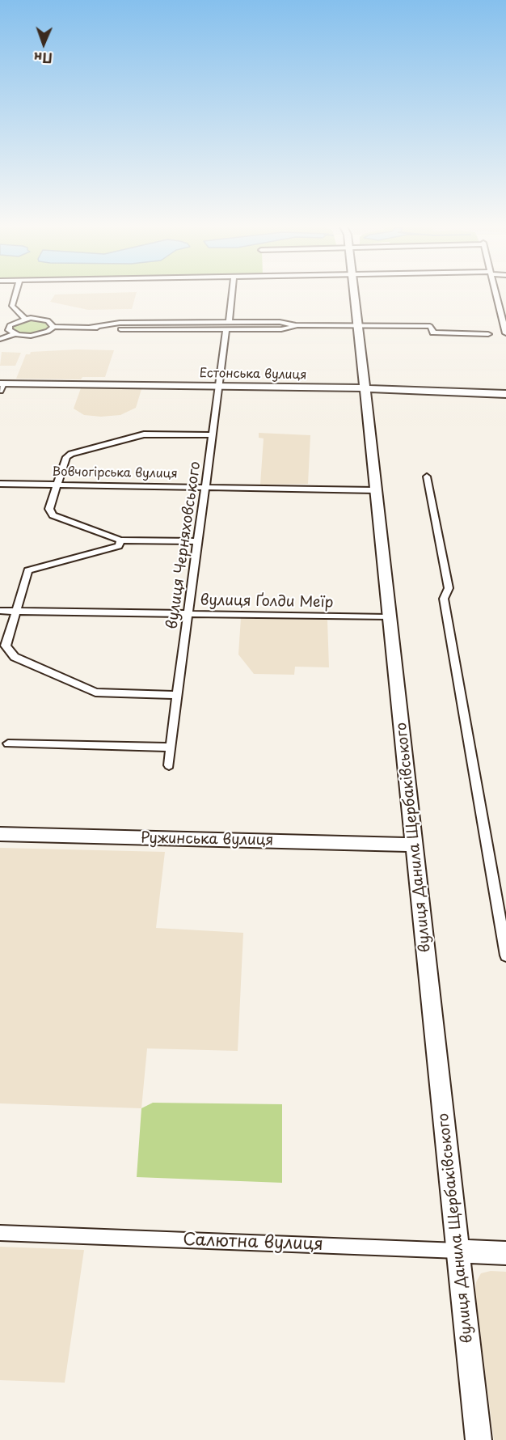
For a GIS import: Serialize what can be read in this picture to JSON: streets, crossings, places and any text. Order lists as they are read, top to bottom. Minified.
{"streets":{"main road":["Естонська вулиця","вулиця Данила Щербаківського","Ружинська вулиця","Салютна вулиця"],"street":["Вовчогірська вулиця","вулиця Черняховського","вулиця Ґолди Меїр"]},"crossings":[["Естонська вулиця","вулиця Черняховського"],["Естонська вулиця","вулиця Данила Щербаківського"],["Вовчогірська вулиця","вулиця Черняховського"],["Вовчогірська вулиця","вулиця Данила Щербаківського"],["вулиця Черняховського","вулиця Ґолди Меїр"],["вулиця Ґолди Меїр","вулиця Данила Щербаківського"],["вулиця Данила Щербаківського","Ружинська вулиця"],["вулиця Данила Щербаківського","Салютна вулиця"]],"north":"bottom"}
